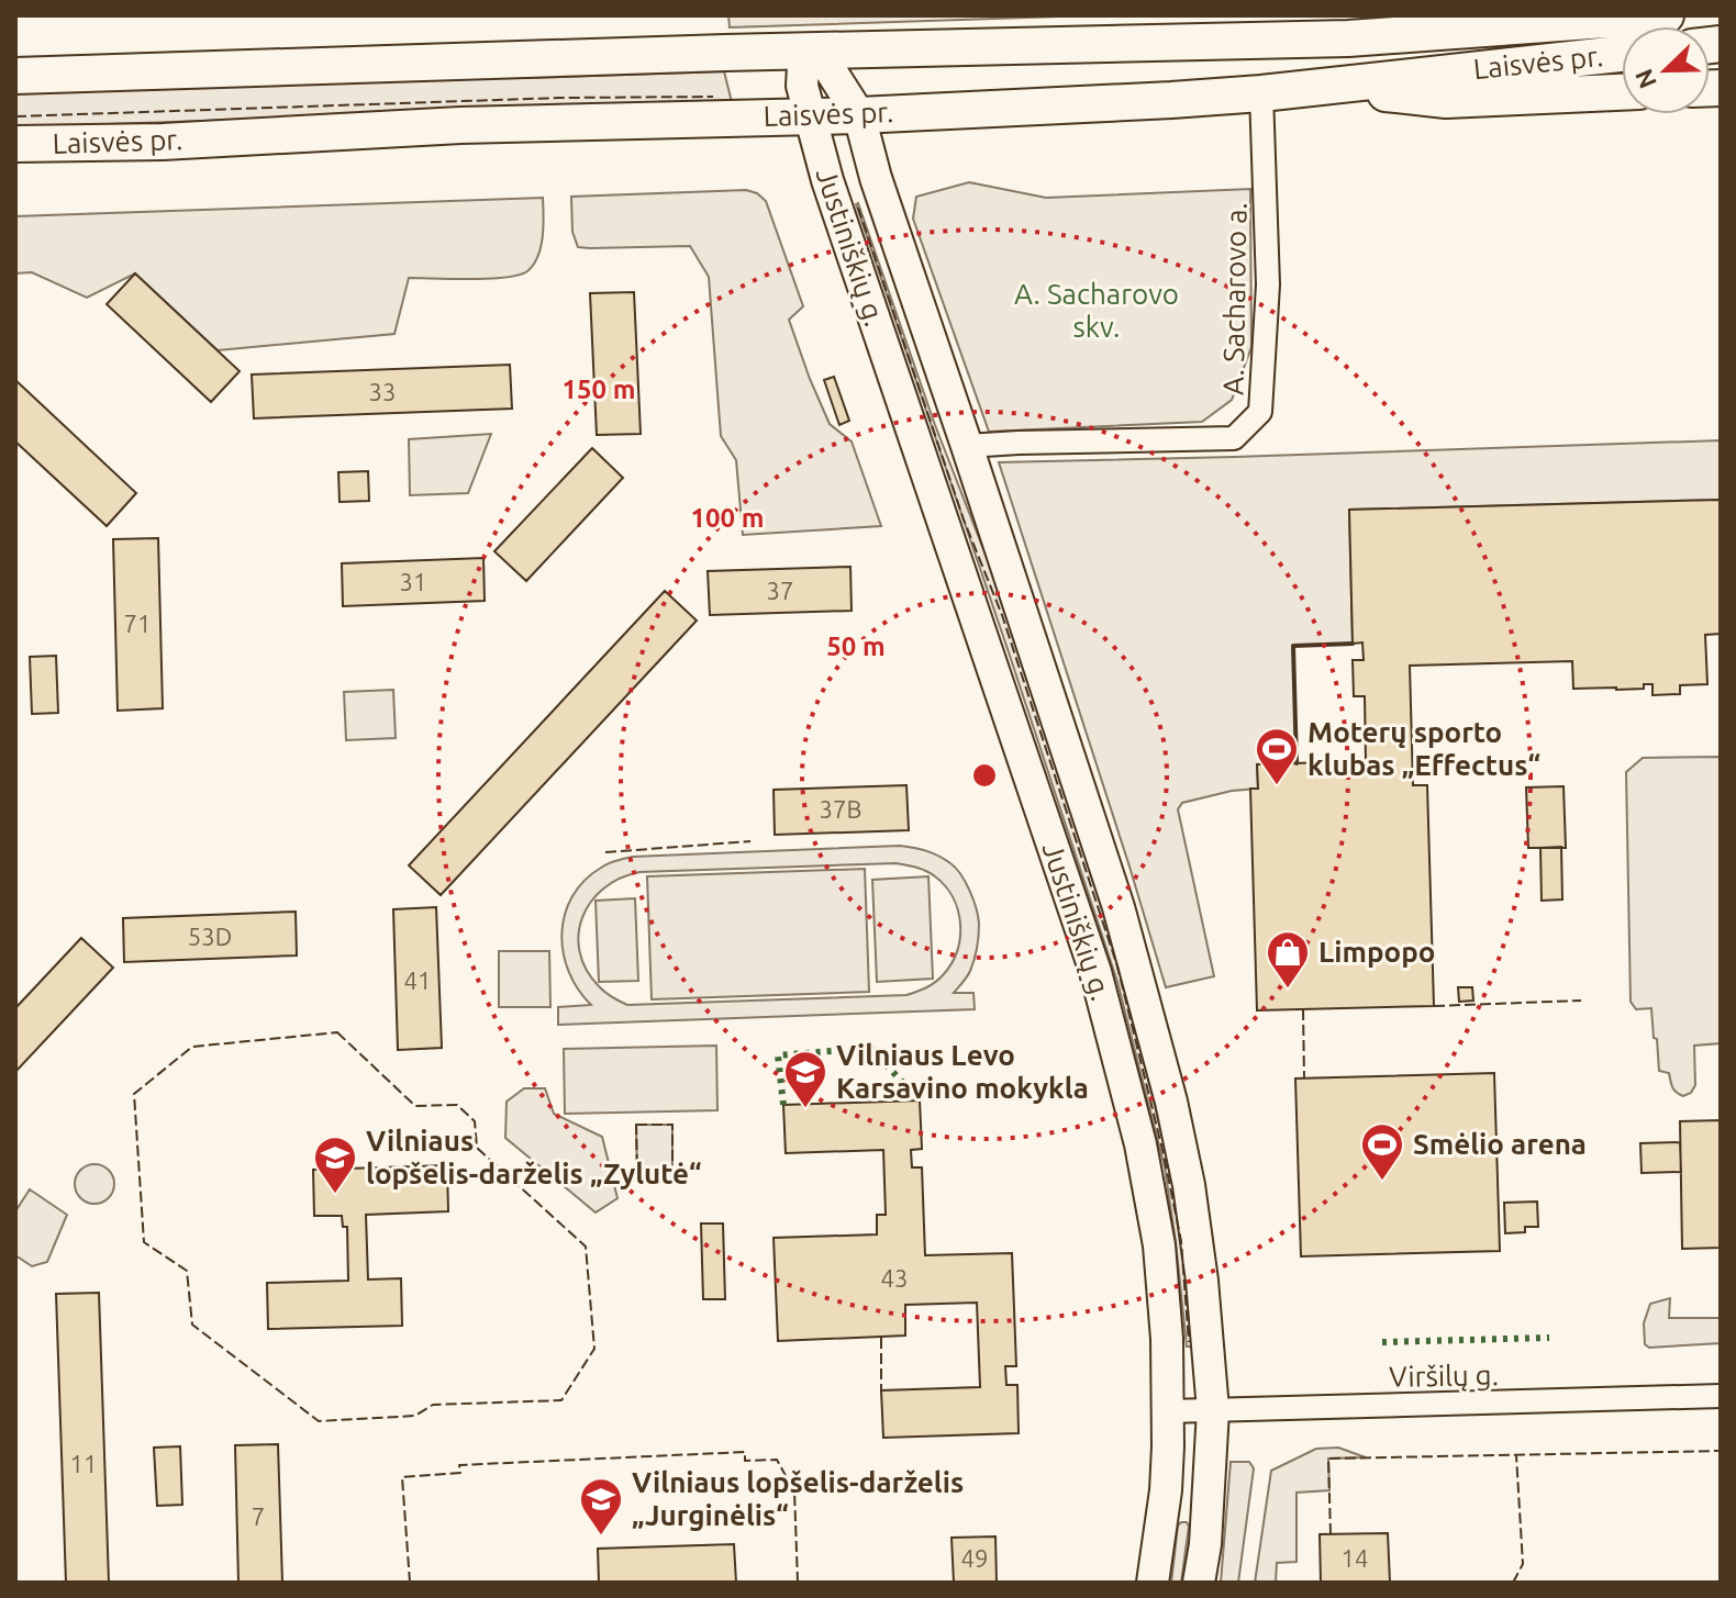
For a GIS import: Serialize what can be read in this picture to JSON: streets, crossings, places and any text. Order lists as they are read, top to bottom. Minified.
{"streets":{"main road":["Laisvės pr.","Justiniškių g."],"street":["A. Sacharovo a.","Viršilų g."]},"crossings":[["Laisvės pr.","Justiniškių g."],["Laisvės pr.","A. Sacharovo a."],["Justiniškių g.","A. Sacharovo a."],["Justiniškių g.","Viršilų g."]],"parks":["A. Sacharovo skv."],"places":{"sports":["Moterų sporto klubas „Effectus“","Smėlio arena"],"shop":["Limpopo"],"school or university":["Vilniaus Levo Karsavino mokykla","Vilniaus lopšelis-darželis „Zylutė“","Vilniaus lopšelis-darželis „Jurginėlis“"]},"house_numbers":["33","31","37","71","37B","53D","41","43","11","7","49","14"],"north":"bottom left","rings":["150 m","100 m","50 m"]}
